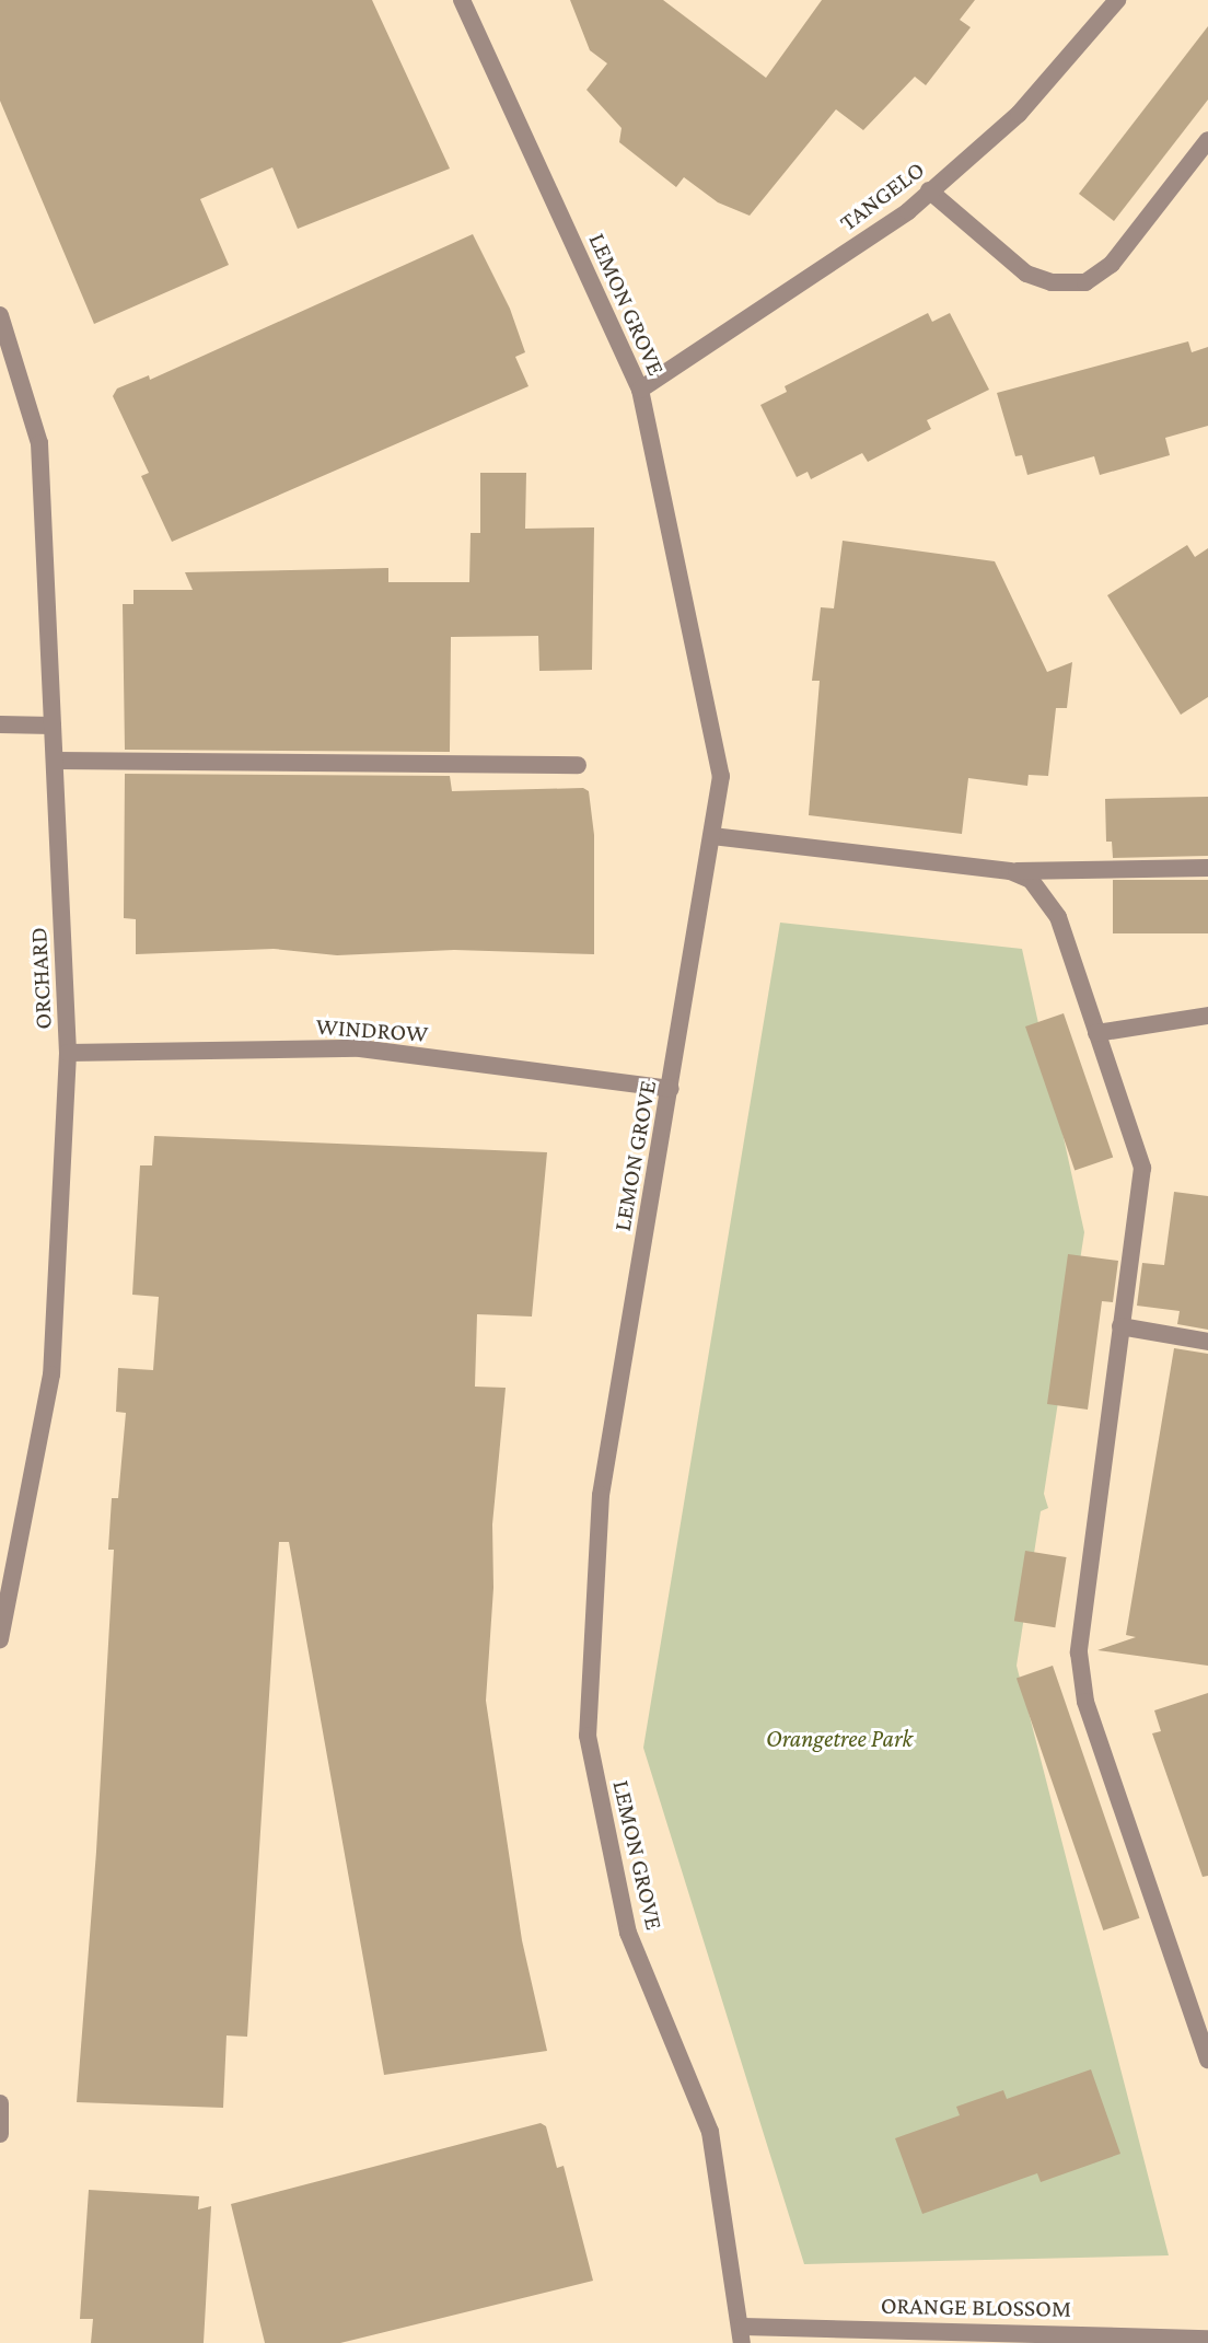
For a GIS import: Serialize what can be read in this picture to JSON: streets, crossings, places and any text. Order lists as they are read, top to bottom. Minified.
{"streets":{"street":["TANGELO","LEMON GROVE","ORCHARD","WINDROW","ORANGE BLOSSOM"]},"crossings":[["TANGELO","LEMON GROVE"],["LEMON GROVE","WINDROW"],["LEMON GROVE","ORANGE BLOSSOM"],["ORCHARD","WINDROW"]],"parks":["Orangetree Park"]}
